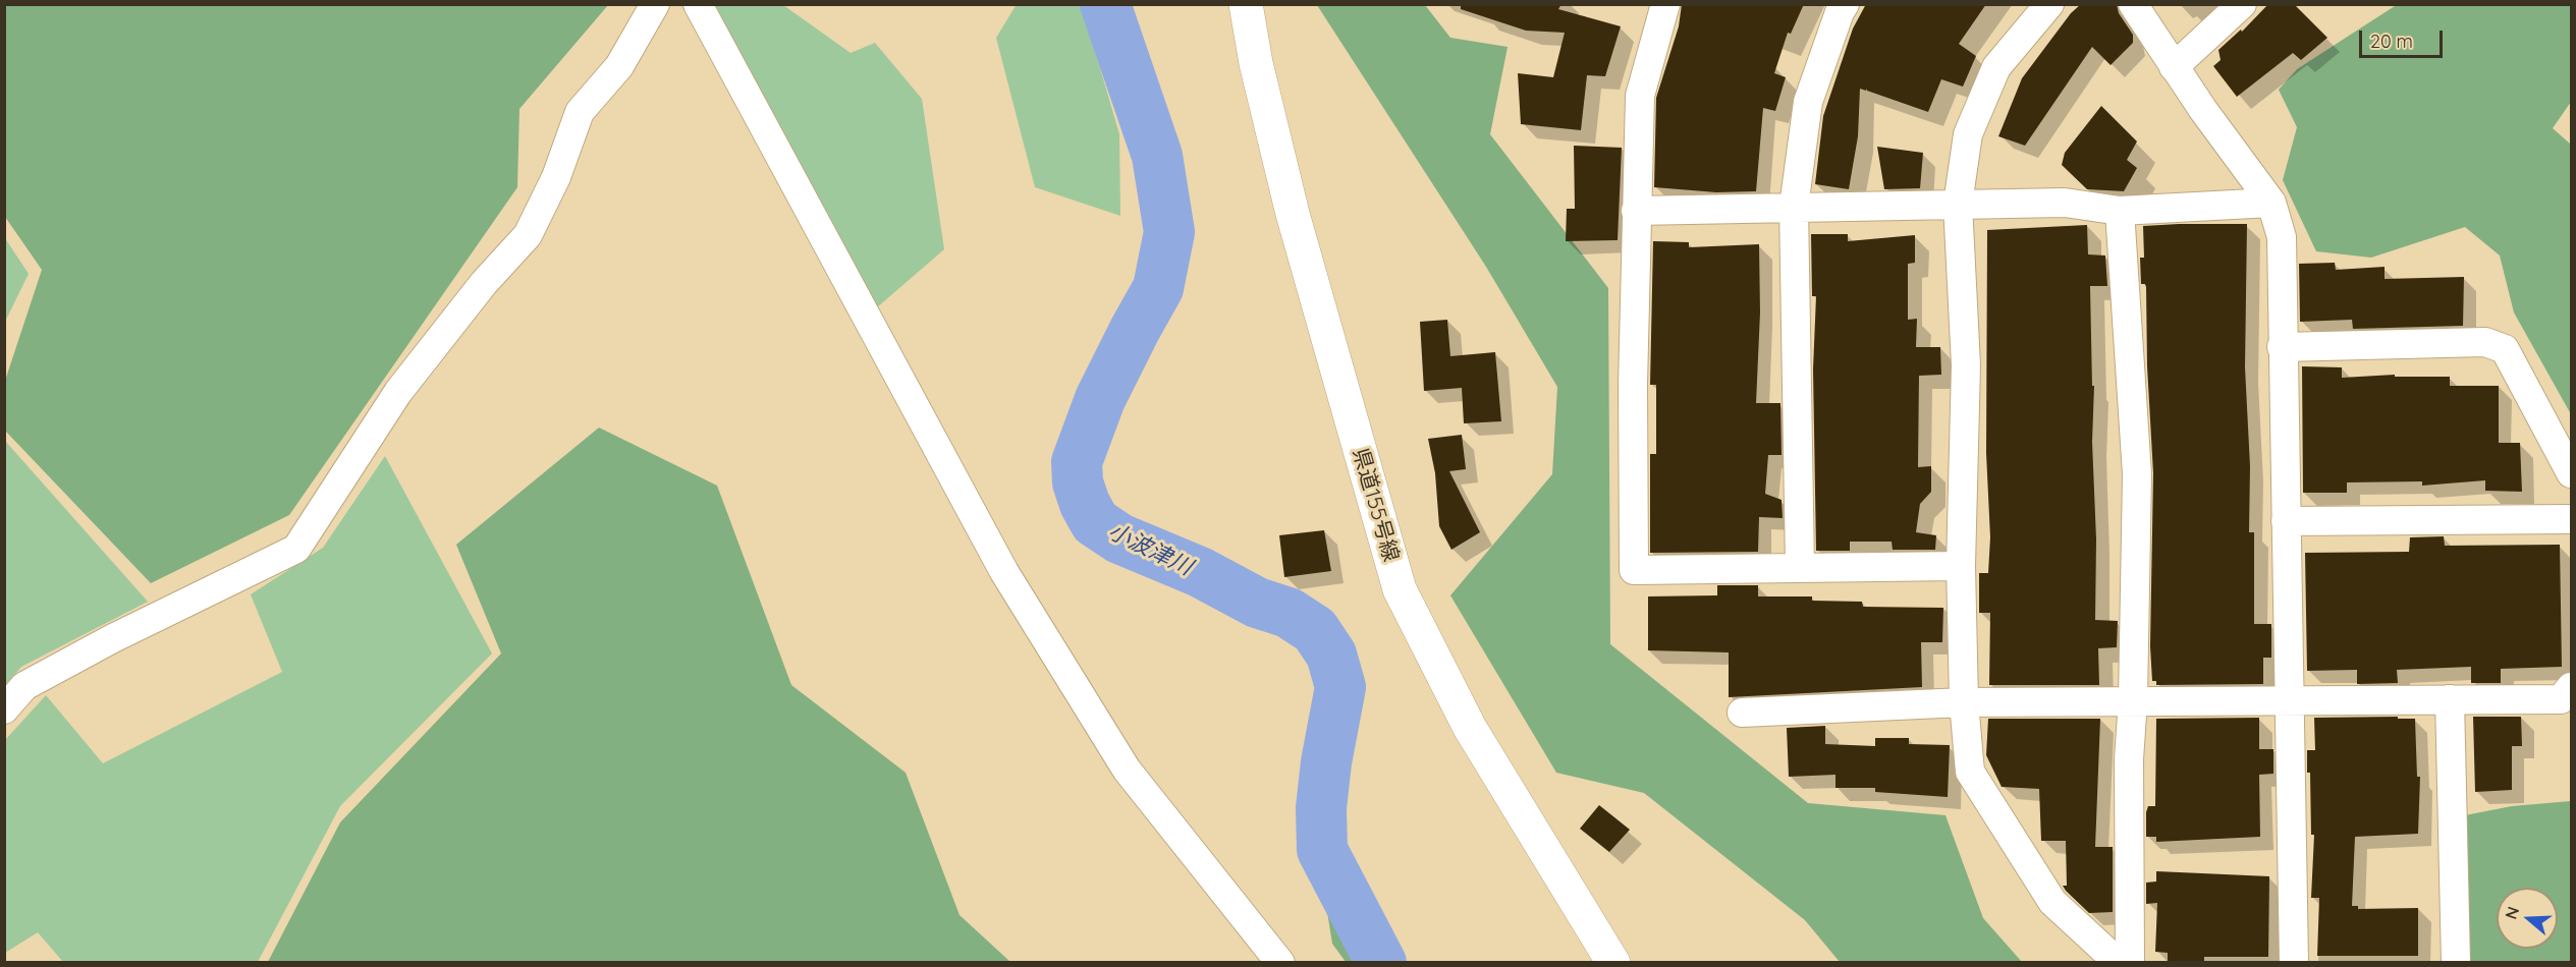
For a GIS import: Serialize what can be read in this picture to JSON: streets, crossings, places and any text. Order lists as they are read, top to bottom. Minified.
{"streets":{"main road":["県道155号線"]},"water":["小波津川"],"scale_bar":"20 m","north":"left"}
